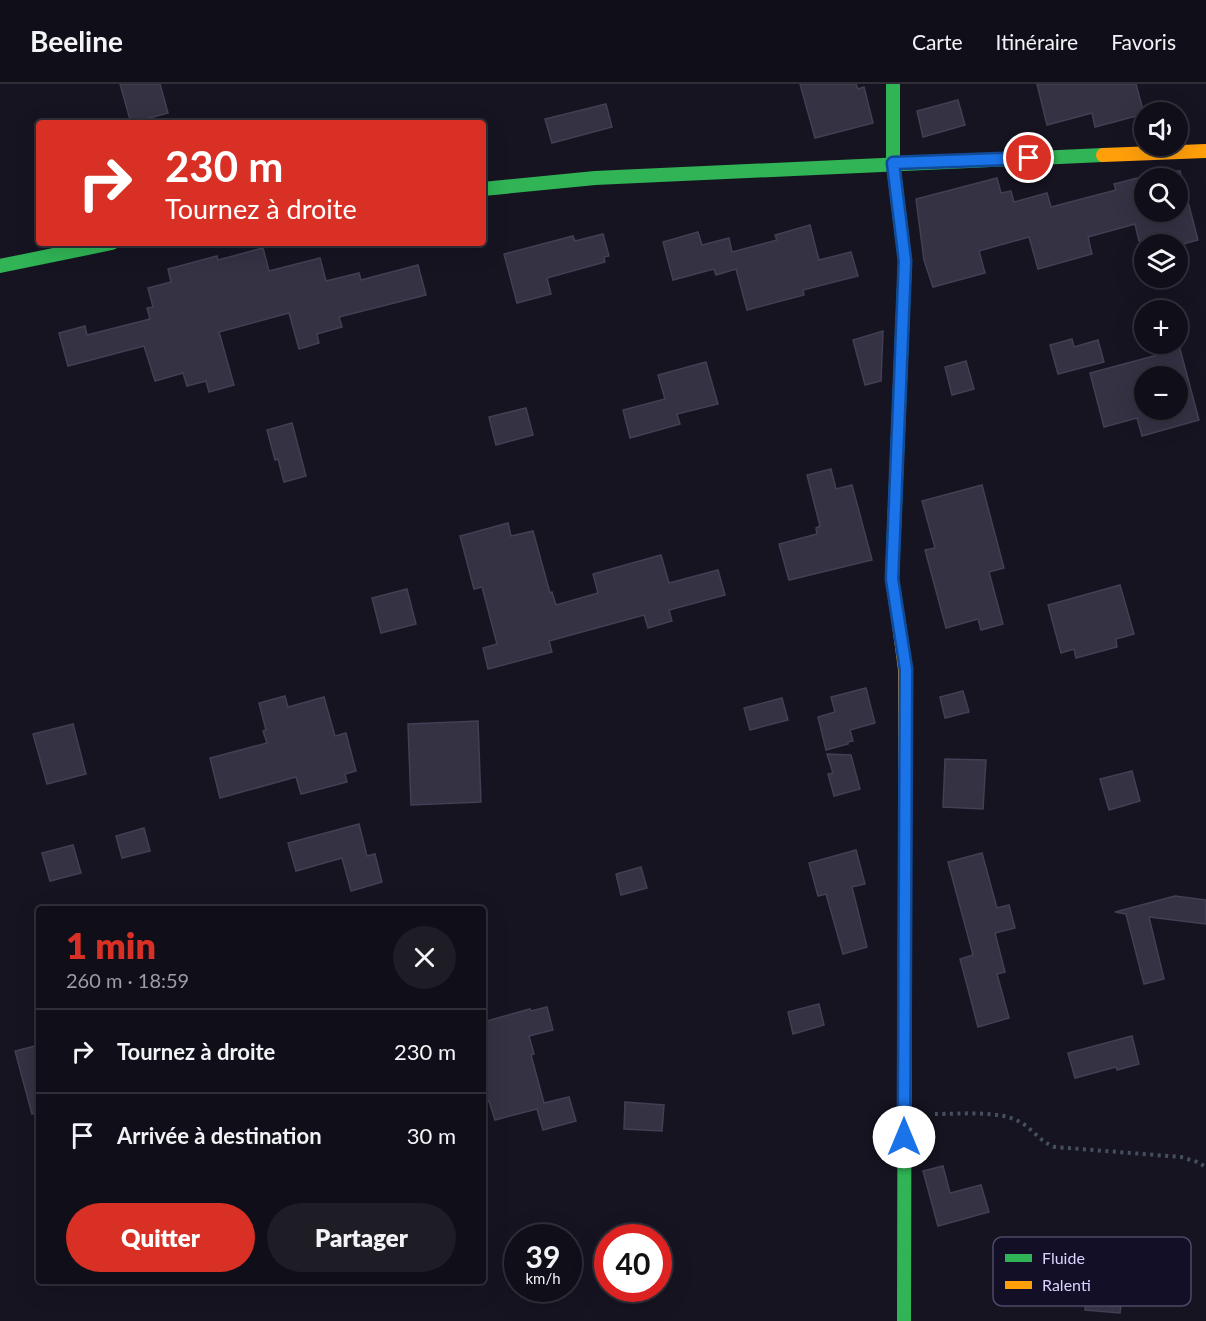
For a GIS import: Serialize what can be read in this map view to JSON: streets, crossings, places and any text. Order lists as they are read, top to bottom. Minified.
{"legend":["Fluide","Ralenti"],"page":{"header":"Beeline","nav":["Carte","Itinéraire","Favoris"],"map_buttons":["+","−"],"turn":["230 m","Tournez à droite"],"heading":["1 min","260 m · 18:59"],"list":[{"name":"Tournez à droite","value":"230 m"},{"name":"Arrivée à destination","value":"30 m"}],"buttons":["Quitter","Partager"],"speed":"39 km/h","limit":"40"}}
